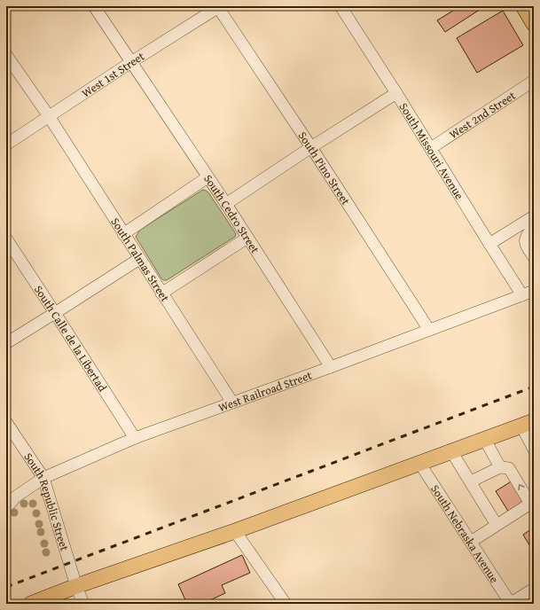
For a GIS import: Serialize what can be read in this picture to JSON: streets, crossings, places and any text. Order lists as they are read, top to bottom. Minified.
{"streets":{"street":["West 1st Street","West 2nd Street","South Missouri Avenue","South Pino Street","South Cedro Street","South Palmas Street","South Calle de la Libertad","West Railroad Street","South Republic Street","South Nebraska Avenue"]},"crossings":[["West 1st Street","South Pino Street"],["West 1st Street","South Cedro Street"],["West 1st Street","South Palmas Street"],["West 2nd Street","South Missouri Avenue"],["South Missouri Avenue","West Railroad Street"],["South Pino Street","West Railroad Street"],["South Cedro Street","West Railroad Street"],["South Palmas Street","West Railroad Street"],["South Calle de la Libertad","West Railroad Street"],["West Railroad Street","South Republic Street"]]}
